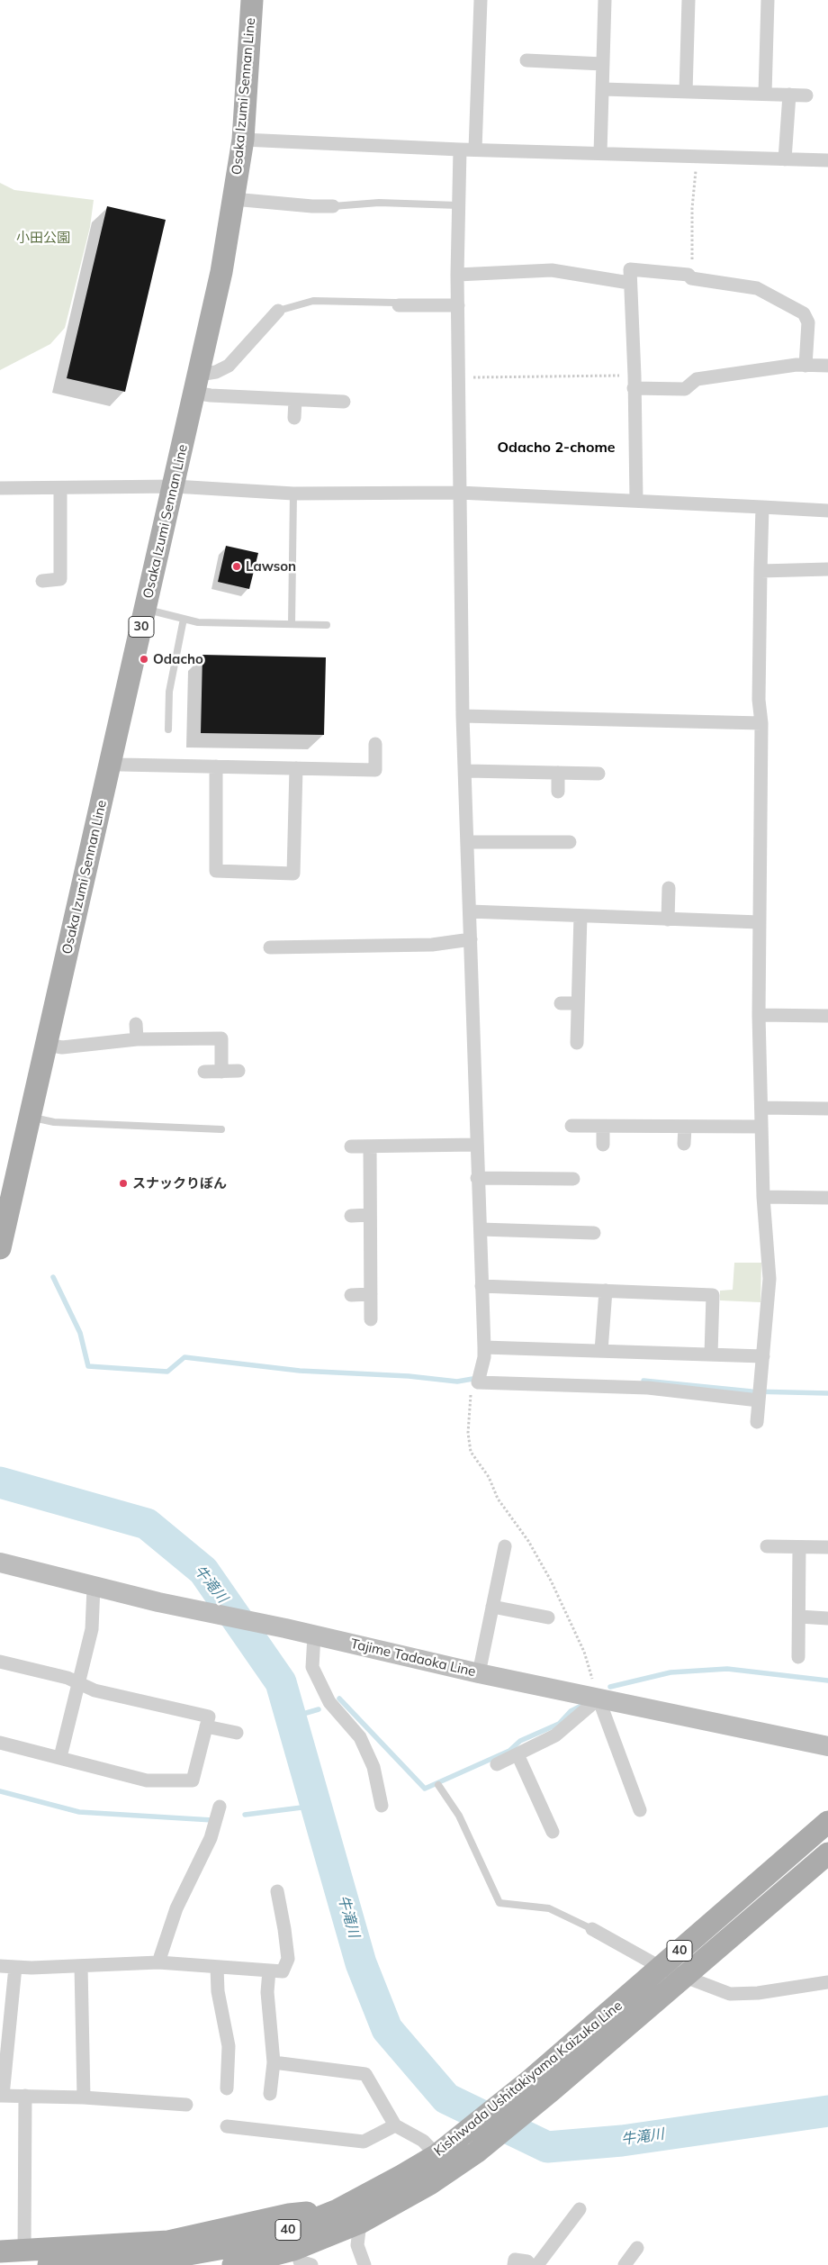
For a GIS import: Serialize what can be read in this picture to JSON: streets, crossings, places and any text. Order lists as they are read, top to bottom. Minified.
{"streets":{"main road":["Osaka Izumi Sennan Line","30","Tajime Tadaoka Line","40","Kishiwada Ushitakiyama Kaizuka Line"]},"districts":["Odacho 2-chome"],"water":["牛滝川"],"parks":["小田公園"],"places":["Lawson","Odacho","スナックりぼん"]}
